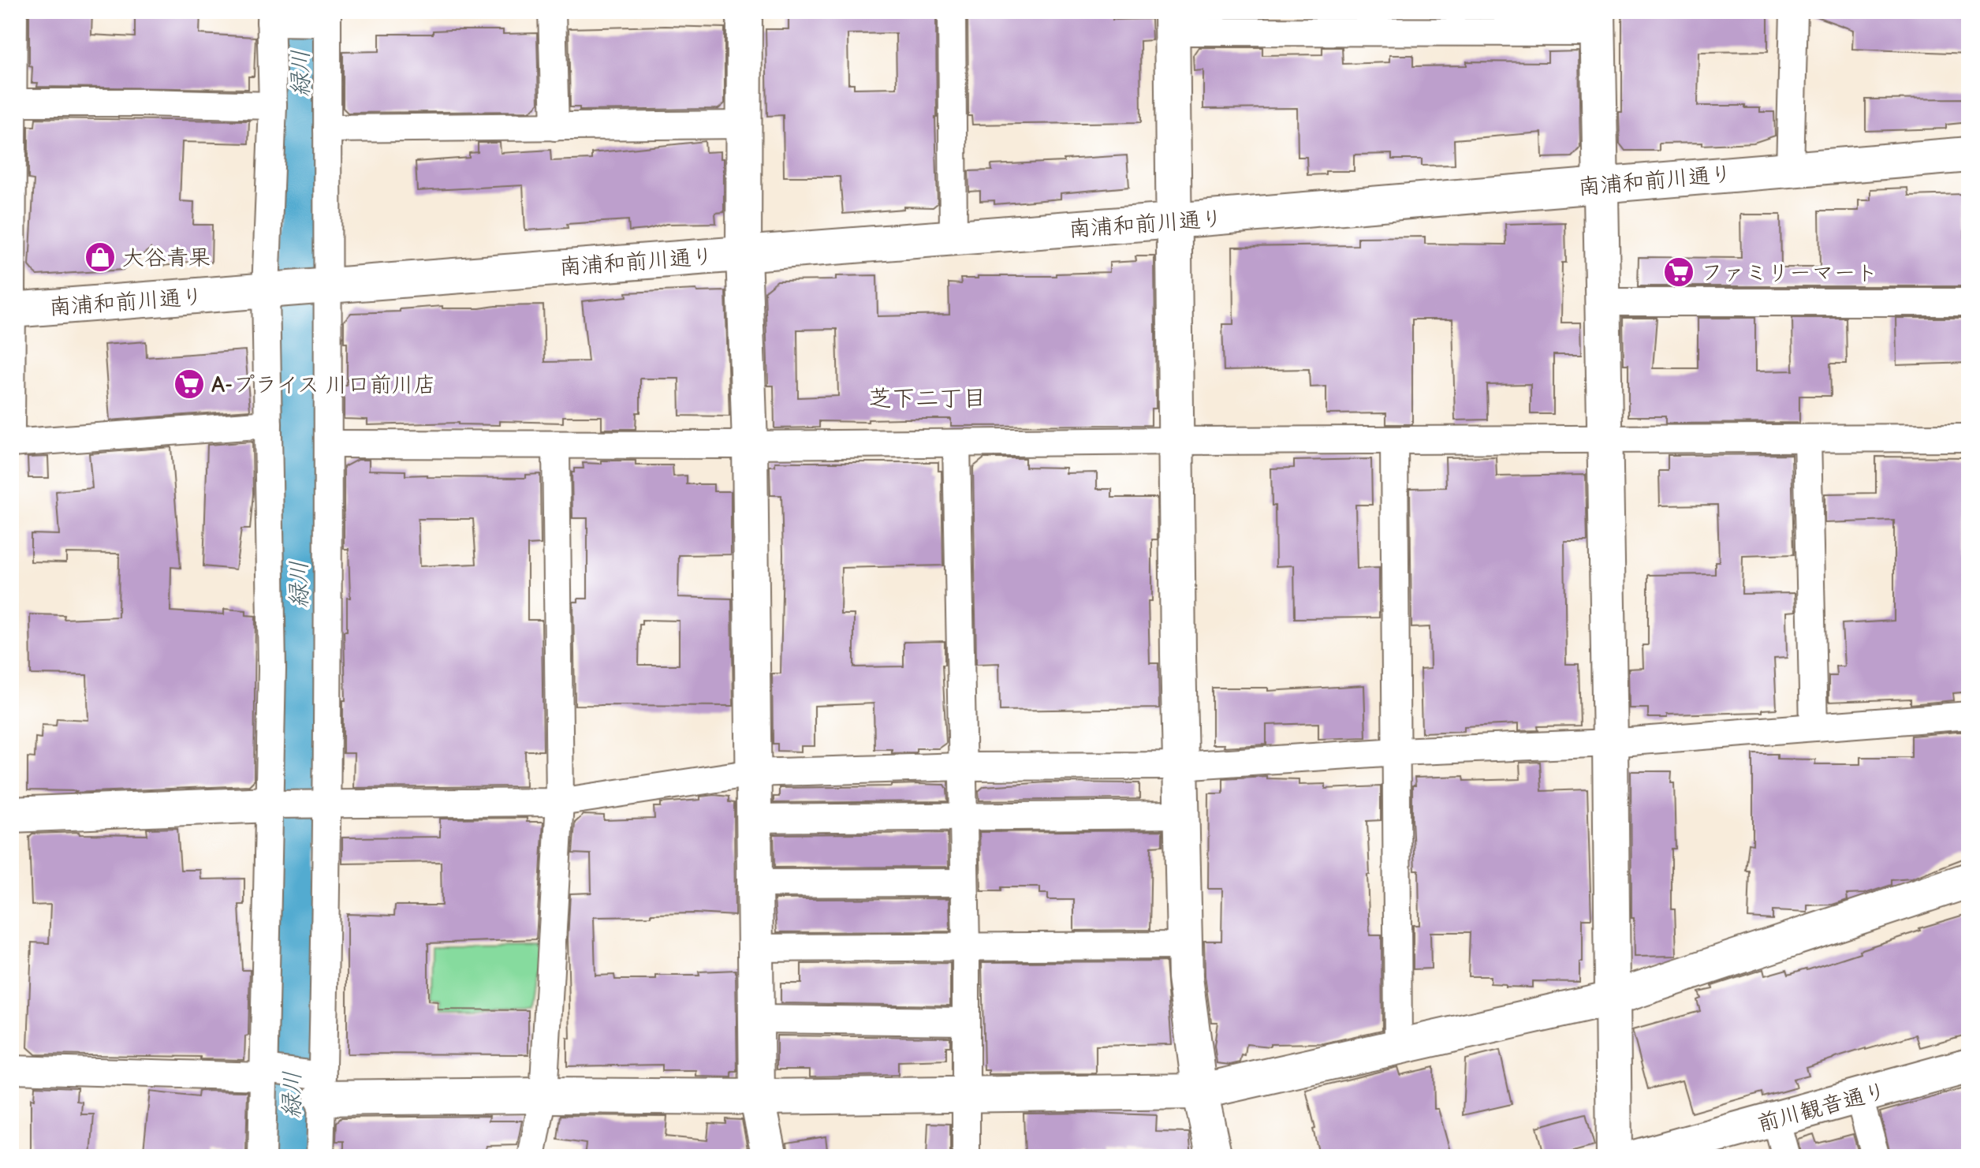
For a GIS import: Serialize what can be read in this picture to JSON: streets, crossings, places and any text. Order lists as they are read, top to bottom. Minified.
{"streets":{"street":["南浦和前川通り","前川観音通り"]},"districts":["芝下二丁目"],"water":["緑川"],"places":{"shop":["大谷青果"],"supermarket":["ファミリーマート","A-プライス 川口前川店"]}}
